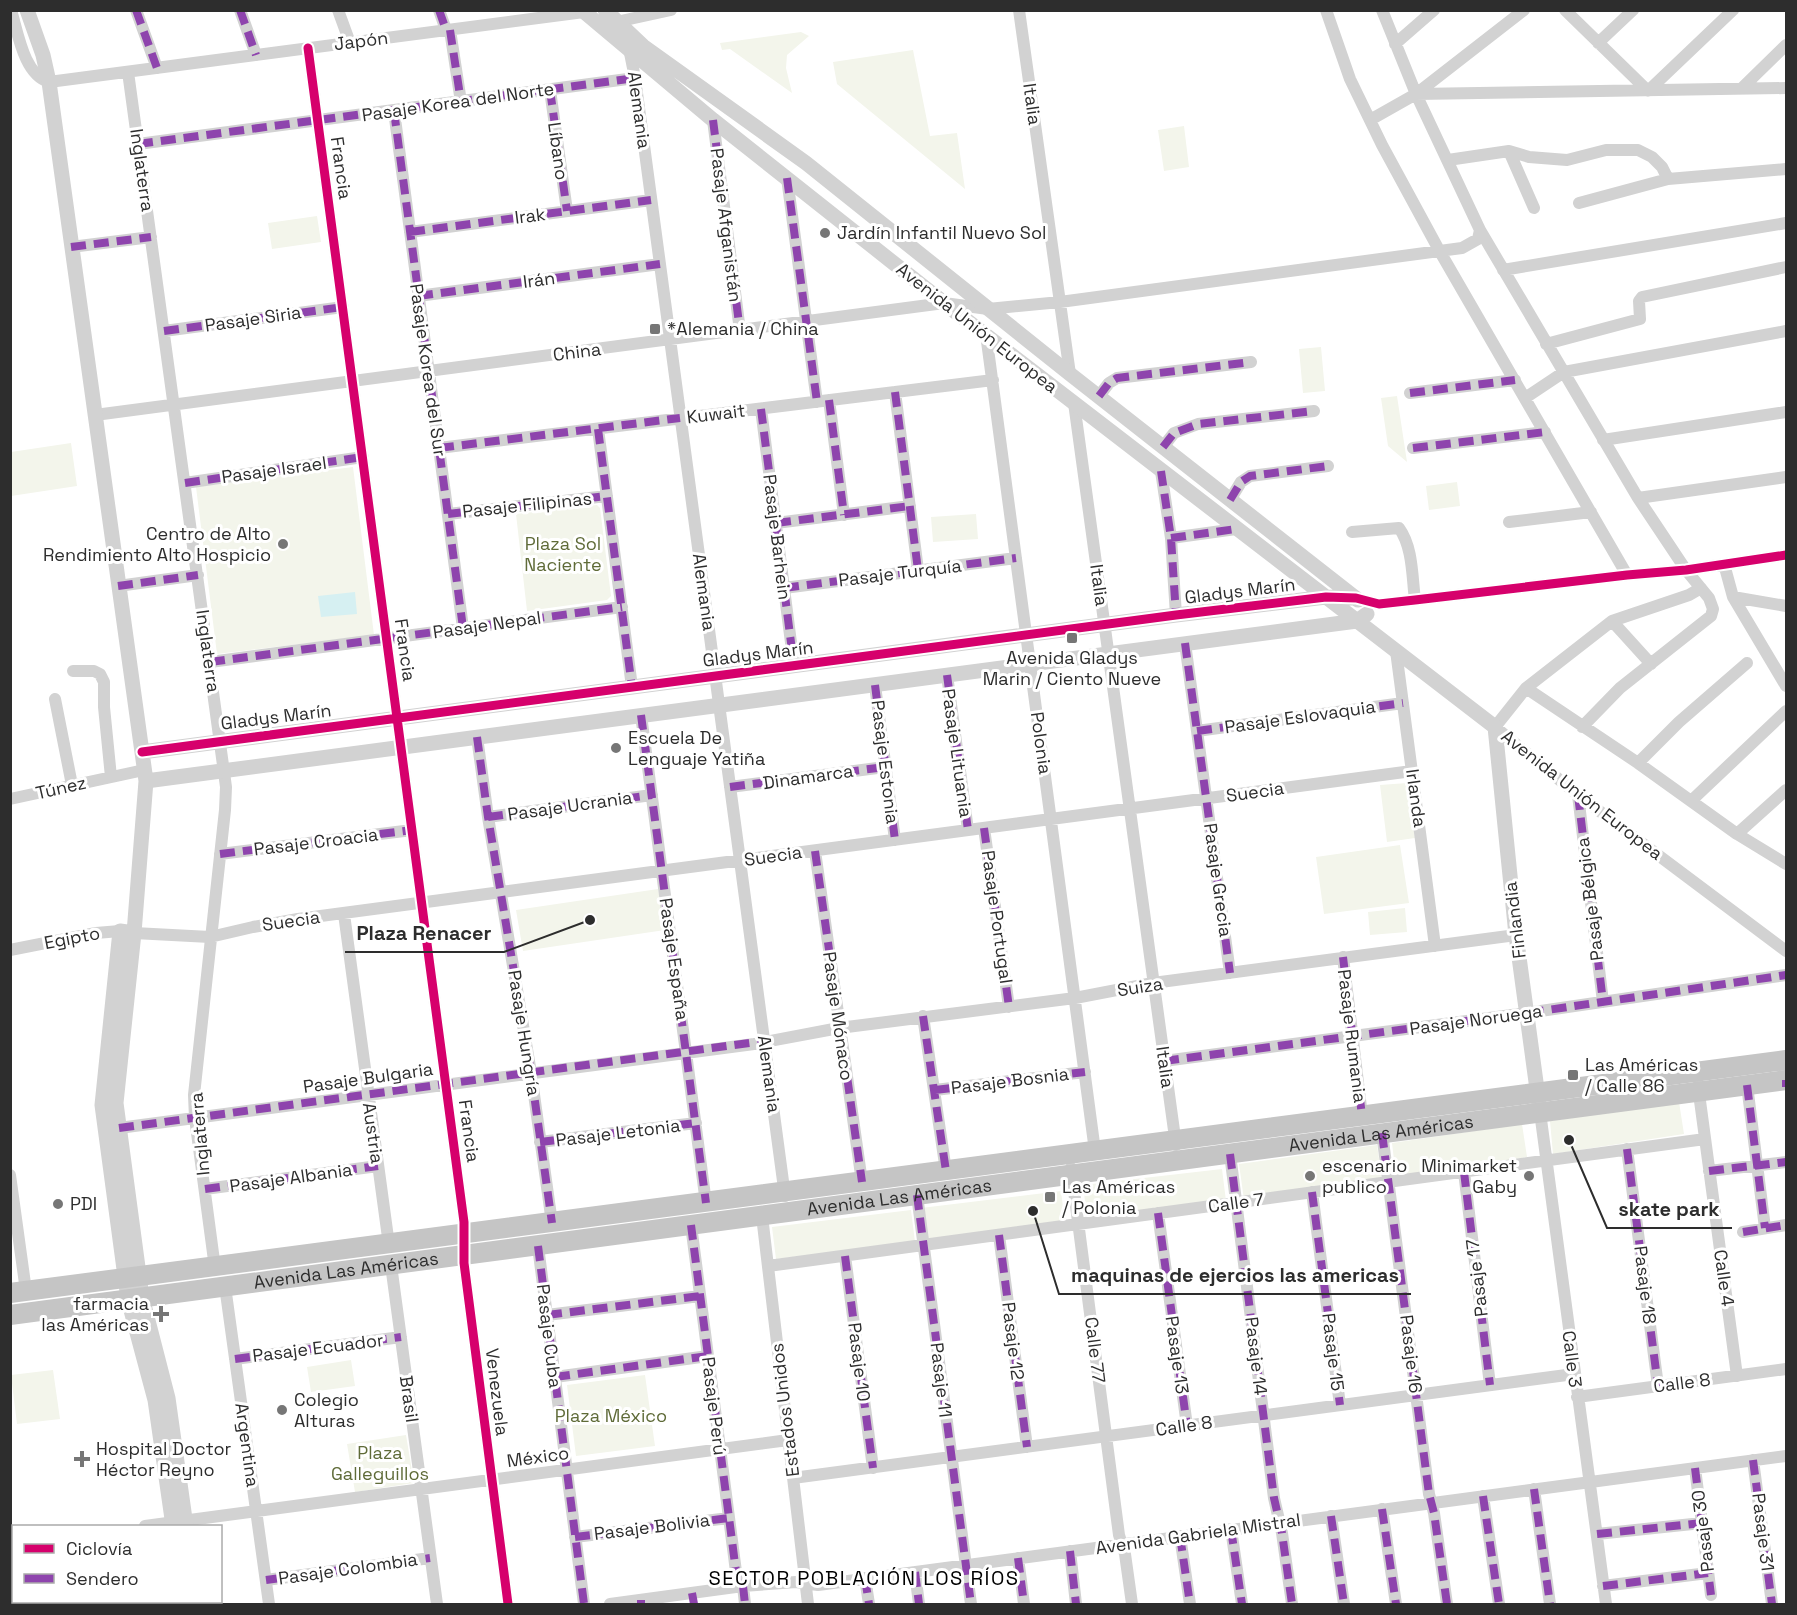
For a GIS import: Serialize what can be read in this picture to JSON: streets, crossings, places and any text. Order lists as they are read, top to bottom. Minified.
{"streets":{"main road":["Avenida Las Américas"],"street":["Japón","Pasaje Korea del Norte","Italia","Alemania","Líbano","Francia","Inglaterra","Irak","Pasaje Afganistán","Irán","Pasaje Siria","Avenida Unión Europea","China","Pasaje Korea del Sur","Kuwait","Pasaje Israel","Pasaje Filipinas","Pasaje Barhein","Pasaje Turquía","Gladys Marín","Pasaje Nepal","Pasaje Eslovaquia","Polonia","Pasaje Lituania","Pasaje Estonia","Dinamarca","Túnez","Suecia","Irlanda","Pasaje Ucrania","Pasaje Croacia","Pasaje Grecia","Pasaje Bélgica","Pasaje Portugal","Finlandia","Egipto","Pasaje España","Suiza","Pasaje Mónaco","Pasaje Noruega","Pasaje Hungría","Pasaje Rumania","Pasaje Bulgaria","Pasaje Bosnia","Austria","Pasaje Letonia","Pasaje Albania","Calle 7","Pasaje 17","Calle 4","Pasaje 18","Pasaje Cuba","Pasaje 12","Pasaje Ecuador","Calle 77","Pasaje 15","Pasaje 16","Pasaje 13","Pasaje 14","Calle 3","Pasaje 10","Pasaje 11","Calle 8","Venezuela","Brasil","Pasaje Perú","Estados Unidos","Argentina","México","Pasaje Bolivia","Pasaje 30","Pasaje 31","Avenida Gabriela Mistral","Pasaje Colombia"]},"crossings":[["Japón","Alemania"],["Japón","Francia"],["Japón","Inglaterra"],["Japón","Avenida Unión Europea"],["Pasaje Korea del Norte","Alemania"],["Pasaje Korea del Norte","Líbano"],["Pasaje Korea del Norte","Francia"],["Pasaje Korea del Norte","Inglaterra"],["Pasaje Korea del Norte","Pasaje Korea del Sur"],["Italia","Avenida Unión Europea"],["Italia","China"],["Italia","Gladys Marín"],["Italia","Suecia"],["Italia","Suiza"],["Italia","Pasaje Noruega"],["Italia","Avenida Las Américas"],["Alemania","Irak"],["Alemania","Irán"],["Alemania","Avenida Unión Europea"],["Alemania","China"],["Alemania","Kuwait"],["Alemania","Gladys Marín"],["Alemania","Dinamarca"],["Alemania","Suecia"],["Alemania","Suiza"],["Alemania","Pasaje Bulgaria"],["Alemania","Avenida Las Américas"],["Líbano","Irak"],["Francia","Pasaje Siria"],["Francia","China"],["Francia","Pasaje Israel"],["Francia","Gladys Marín"],["Francia","Pasaje Nepal"],["Francia","Suecia"],["Francia","Pasaje Croacia"],["Francia","Pasaje Bulgaria"],["Francia","Avenida Las Américas"],["Francia","Venezuela"],["Inglaterra","Pasaje Siria"],["Inglaterra","China"],["Inglaterra","Pasaje Israel"],["Inglaterra","Gladys Marín"],["Inglaterra","Pasaje Nepal"],["Inglaterra","Suecia"],["Inglaterra","Pasaje Croacia"],["Inglaterra","Pasaje Bulgaria"],["Inglaterra","Avenida Las Américas"],["Inglaterra","Pasaje Albania"],["Irak","Pasaje Korea del Sur"],["Pasaje Afganistán","Avenida Unión Europea"],["Pasaje Afganistán","China"],["Irán","Pasaje Korea del Sur"],["Avenida Unión Europea","China"],["Avenida Unión Europea","Gladys Marín"],["Avenida Unión Europea","Polonia"],["Avenida Unión Europea","Irlanda"],["Avenida Unión Europea","Pasaje Bélgica"],["Avenida Unión Europea","Finlandia"],["China","Pasaje Korea del Sur"],["Pasaje Korea del Sur","Kuwait"],["Pasaje Korea del Sur","Pasaje Filipinas"],["Pasaje Korea del Sur","Pasaje Nepal"],["Kuwait","Pasaje Barhein"],["Kuwait","Polonia"],["Pasaje Barhein","Pasaje Turquía"],["Pasaje Barhein","Gladys Marín"],["Pasaje Turquía","Polonia"],["Gladys Marín","Polonia"],["Pasaje Eslovaquia","Irlanda"],["Pasaje Eslovaquia","Pasaje Grecia"],["Polonia","Suecia"],["Polonia","Suiza"],["Polonia","Pasaje Bosnia"],["Polonia","Avenida Las Américas"],["Pasaje Lituania","Suecia"],["Pasaje Estonia","Dinamarca"],["Pasaje Estonia","Suecia"],["Suecia","Irlanda"],["Suecia","Pasaje Grecia"],["Suecia","Pasaje Portugal"],["Suecia","Egipto"],["Suecia","Pasaje España"],["Suecia","Pasaje Mónaco"],["Suecia","Pasaje Hungría"],["Suecia","Austria"],["Irlanda","Suiza"],["Pasaje Ucrania","Pasaje España"],["Pasaje Ucrania","Pasaje Hungría"],["Pasaje Grecia","Suiza"],["Pasaje Bélgica","Pasaje Noruega"],["Pasaje Portugal","Suiza"],["Finlandia","Suiza"],["Finlandia","Pasaje Noruega"],["Finlandia","Avenida Las Américas"],["Finlandia","Calle 3"],["Pasaje España","Pasaje Bulgaria"],["Pasaje España","Pasaje Letonia"],["Pasaje España","Avenida Las Américas"],["Suiza","Pasaje Mónaco"],["Suiza","Pasaje Rumania"],["Suiza","Pasaje Bulgaria"],["Pasaje Mónaco","Avenida Las Américas"],["Pasaje Noruega","Pasaje Rumania"],["Pasaje Hungría","Pasaje Bulgaria"],["Pasaje Hungría","Pasaje Letonia"],["Pasaje Hungría","Avenida Las Américas"],["Pasaje Rumania","Avenida Las Américas"],["Pasaje Bulgaria","Austria"],["Austria","Avenida Las Américas"],["Austria","Pasaje Albania"],["Avenida Las Américas","Calle 4"],["Avenida Las Américas","Pasaje Cuba"],["Avenida Las Américas","Calle 77"],["Avenida Las Américas","Pasaje 16"],["Avenida Las Américas","Pasaje 14"],["Avenida Las Américas","Calle 3"],["Avenida Las Américas","Pasaje 11"],["Avenida Las Américas","Venezuela"],["Avenida Las Américas","Brasil"],["Avenida Las Américas","Pasaje Perú"],["Avenida Las Américas","Estados Unidos"],["Avenida Las Américas","Argentina"],["Calle 7","Pasaje 17"],["Calle 7","Calle 4"],["Calle 7","Pasaje 18"],["Calle 7","Pasaje 12"],["Calle 7","Calle 77"],["Calle 7","Pasaje 15"],["Calle 7","Pasaje 16"],["Calle 7","Pasaje 13"],["Calle 7","Pasaje 14"],["Calle 7","Calle 3"],["Calle 7","Pasaje 10"],["Calle 7","Pasaje 11"],["Calle 7","Estados Unidos"],["Pasaje 17","Calle 8"],["Calle 4","Calle 8"],["Pasaje 18","Calle 8"],["Pasaje Cuba","México"],["Pasaje Cuba","Pasaje Bolivia"],["Pasaje 12","Calle 8"],["Pasaje Ecuador","Brasil"],["Pasaje Ecuador","Argentina"],["Calle 77","Calle 8"],["Calle 77","Avenida Gabriela Mistral"],["Pasaje 15","Calle 8"],["Pasaje 16","Calle 8"],["Pasaje 16","Avenida Gabriela Mistral"],["Pasaje 13","Calle 8"],["Pasaje 14","Calle 8"],["Pasaje 14","Avenida Gabriela Mistral"],["Calle 3","Calle 8"],["Calle 3","Avenida Gabriela Mistral"],["Pasaje 10","Calle 8"],["Pasaje 11","Calle 8"],["Pasaje 11","Avenida Gabriela Mistral"],["Calle 8","Estados Unidos"],["Venezuela","México"],["Brasil","México"],["Brasil","Pasaje Colombia"],["Pasaje Perú","México"],["Pasaje Perú","Pasaje Bolivia"],["Pasaje Perú","Avenida Gabriela Mistral"],["Estados Unidos","México"],["Estados Unidos","Avenida Gabriela Mistral"],["Argentina","México"],["Argentina","Pasaje Colombia"],["Pasaje 30","Avenida Gabriela Mistral"],["Pasaje 31","Avenida Gabriela Mistral"]],"districts":["SECTOR POBLACIÓN LOS RÍOS"],"parks":["Plaza Sol Naciente","Plaza México","Plaza Galleguillos"],"places":{"other":["Jardín Infantil Nuevo Sol","Centro de Alto Rendimiento Alto Hospicio","Escuela De Lenguaje Yatiña","Plaza Renacer","skate park","escenario publico","Minimarket Gaby","PDI","maquinas de ejercios las americas","Colegio Alturas"],"transit":["*Alemania / China","Avenida Gladys Marin / Ciento Nueve","Las Américas / Calle 86","Las Américas / Polonia"],"health":["farmacia las Américas","Hospital Doctor Héctor Reyno"]},"legend":["Ciclovía","Sendero"]}
